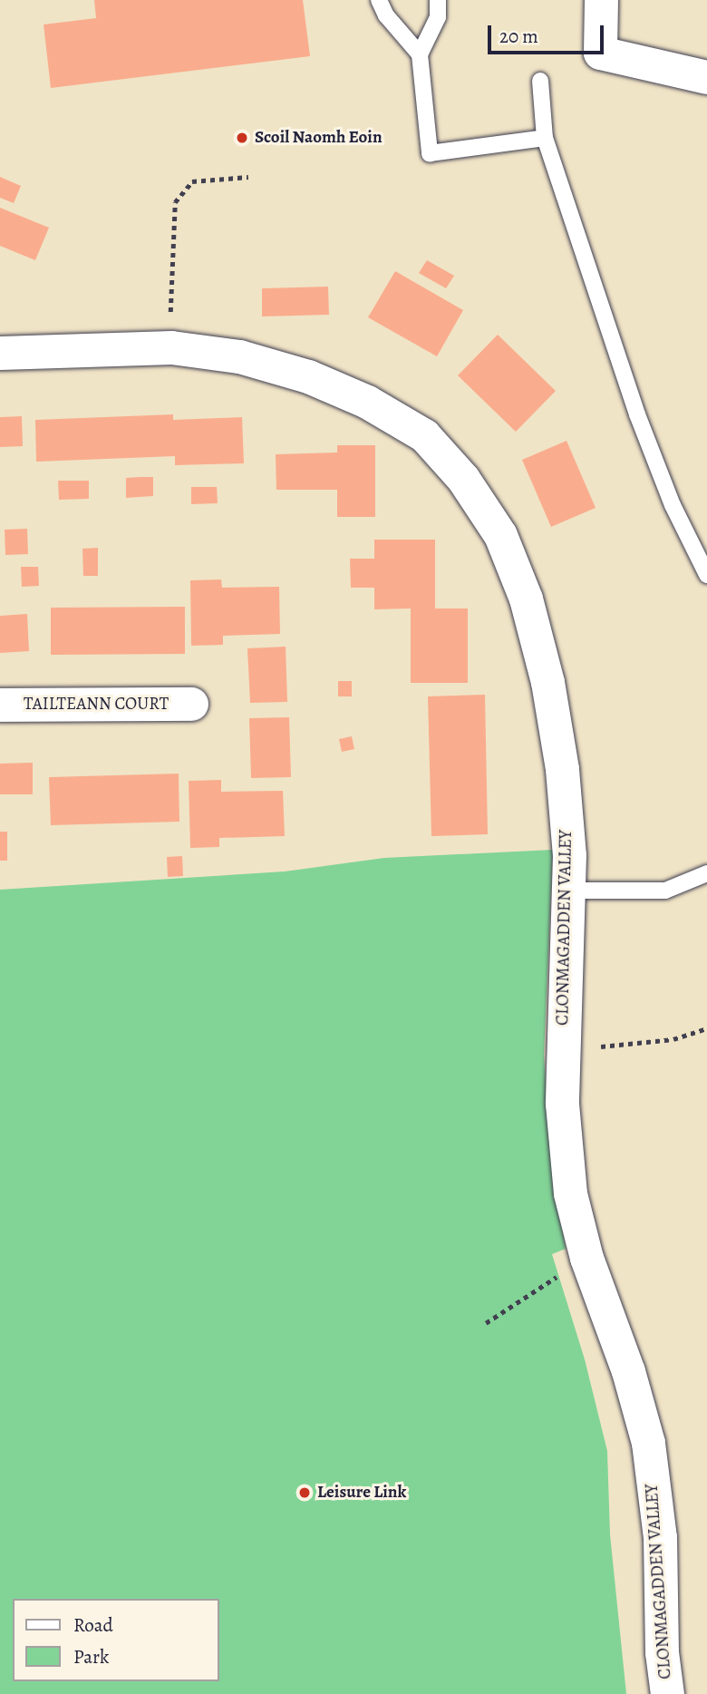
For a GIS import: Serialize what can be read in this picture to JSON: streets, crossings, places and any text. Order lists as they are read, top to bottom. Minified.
{"streets":{"street":["TAILTEANN COURT","CLONMAGADDEN VALLEY"]},"places":["Scoil Naomh Eoin","Leisure Link"],"legend":["Road","Park"],"scale_bar":"20 m"}
